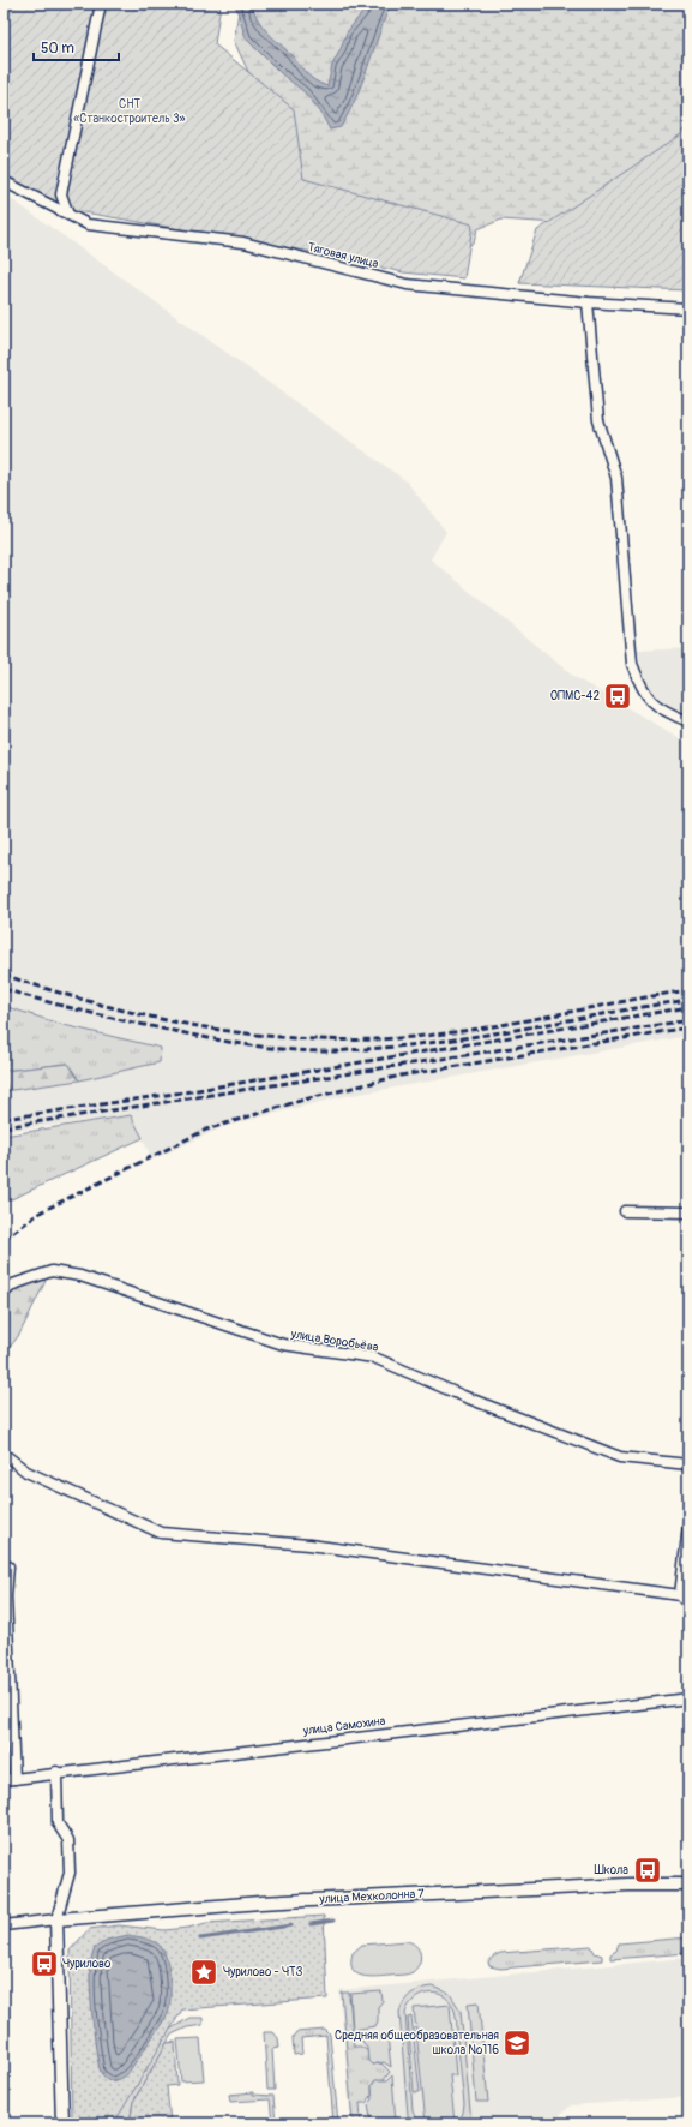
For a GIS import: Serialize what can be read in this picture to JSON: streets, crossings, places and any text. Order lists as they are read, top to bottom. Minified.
{"streets":{"street":["Тяговая улица","улица Воробьёва","улица Самохина","улица Мехколонна 7"]},"parks":["СНТ «Станкостроитель 3»"],"places":{"bus stop":["ОПМС-42","Школа","Чурилово"],"place":["Чурилово - ЧТЗ"],"school or university":["Средняя общеобразовательная школа №116"]},"scale_bar":"50 m"}
